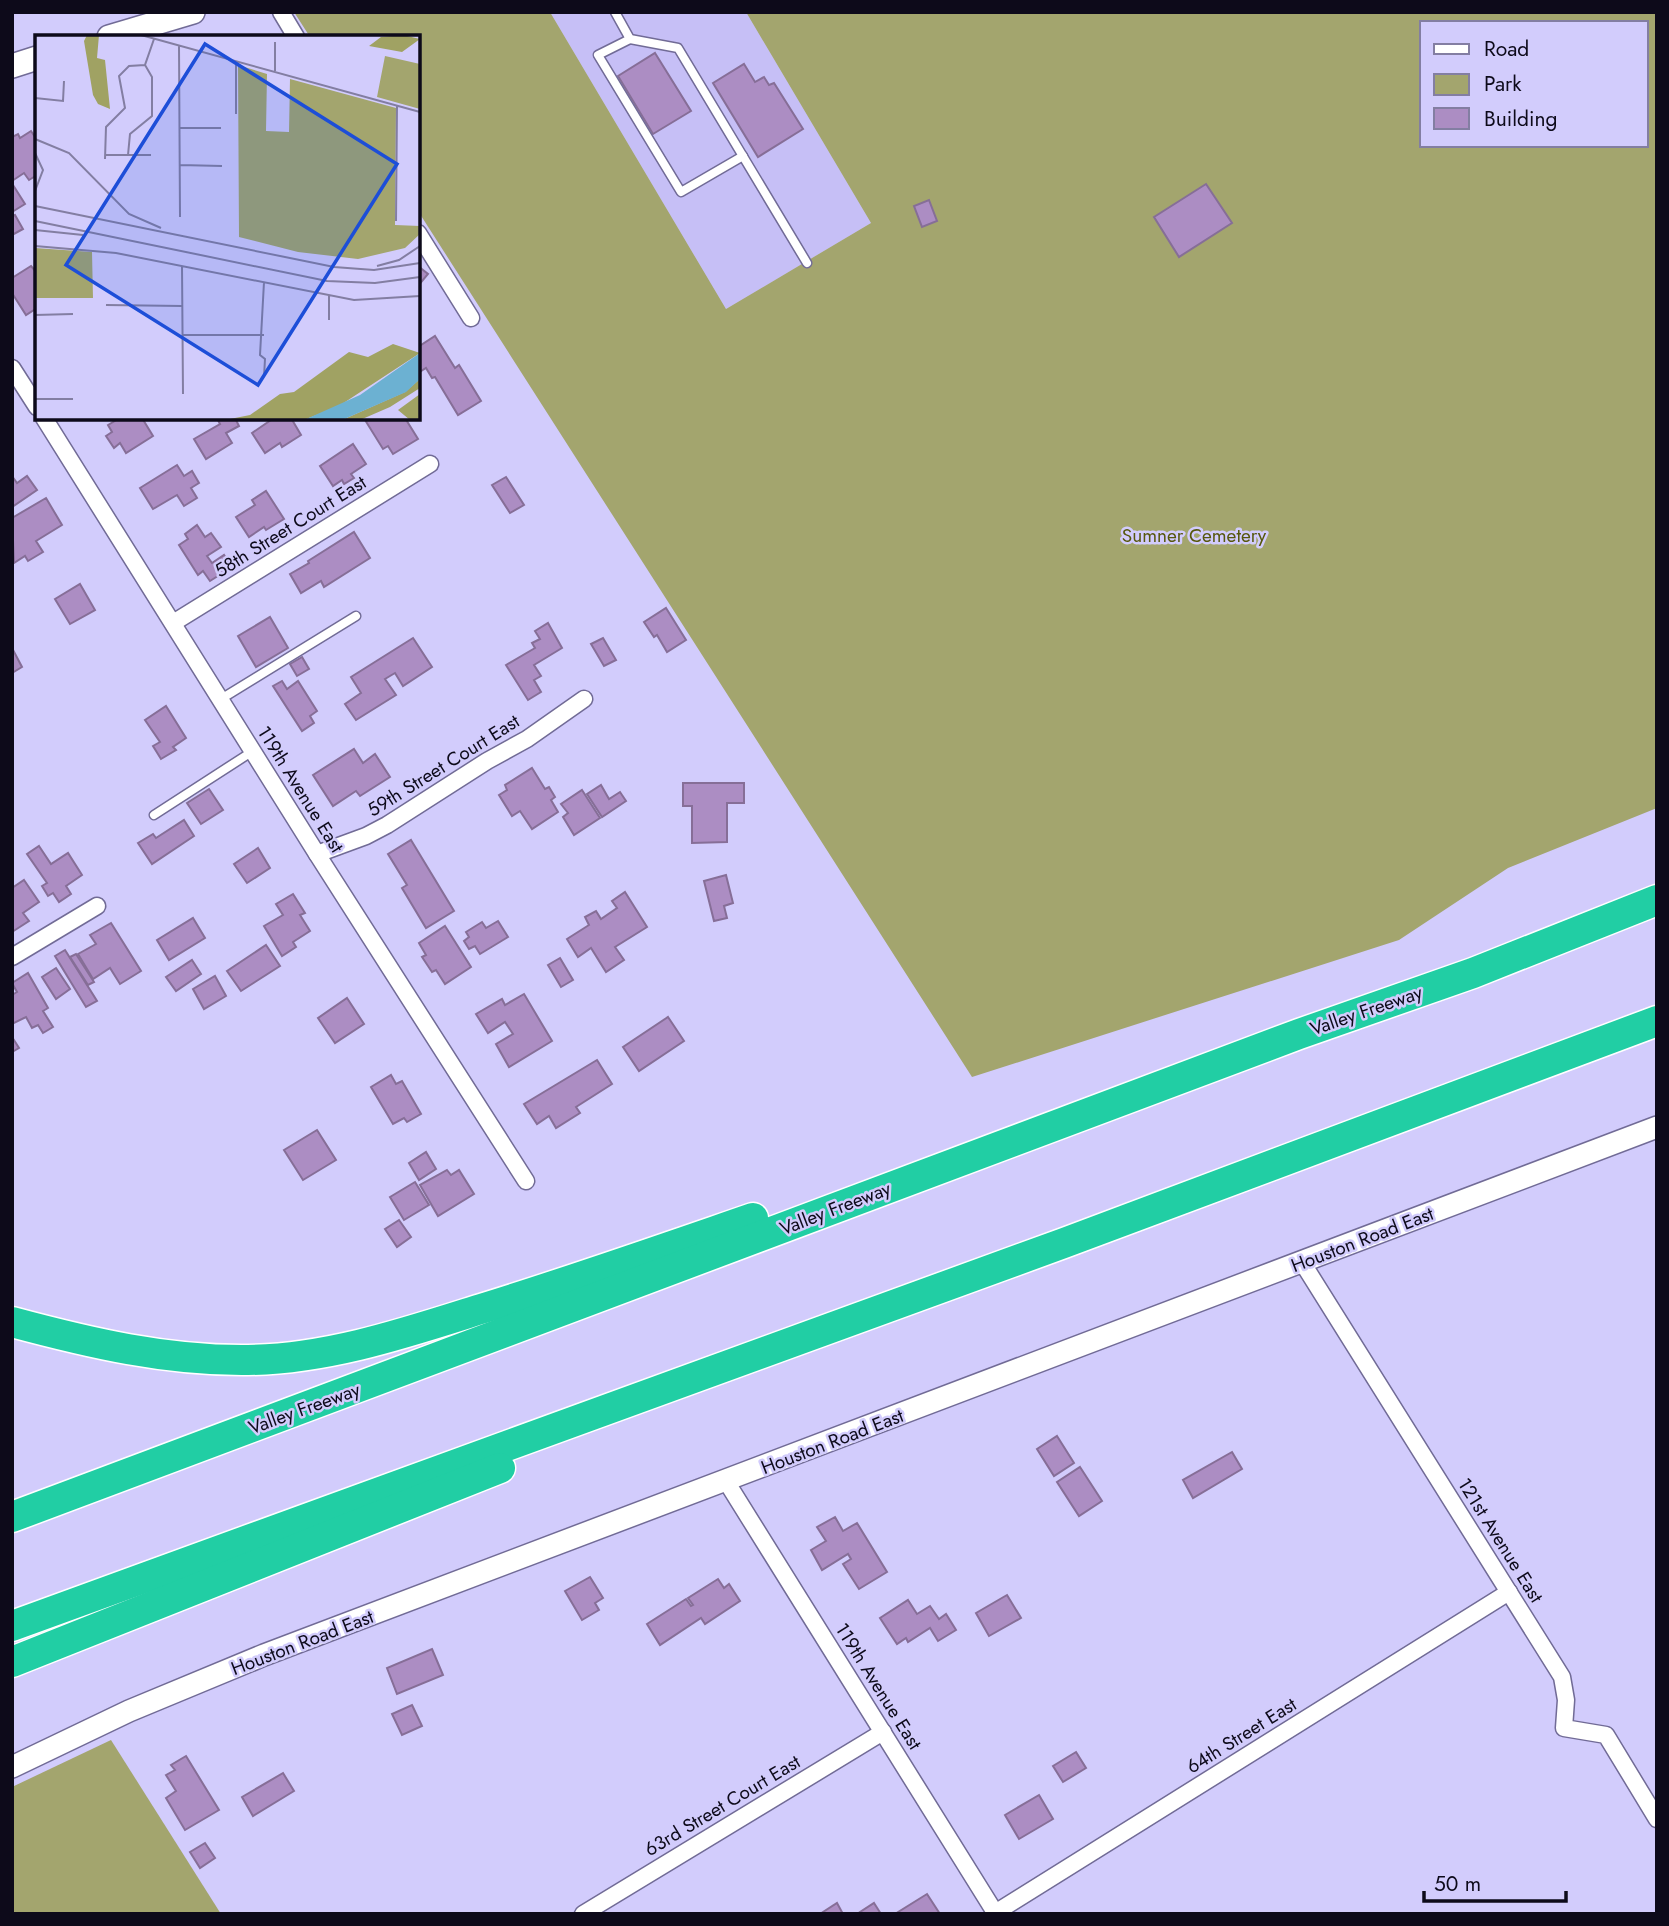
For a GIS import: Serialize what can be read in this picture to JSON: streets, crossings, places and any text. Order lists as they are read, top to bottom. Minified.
{"streets":{"highway":["Valley Freeway"],"street":["58th Street Court East","59th Street Court East","119th Avenue East","Houston Road East","121st Avenue East","64th Street East","63rd Street Court East"]},"crossings":[["58th Street Court East","119th Avenue East"],["59th Street Court East","119th Avenue East"],["119th Avenue East","Houston Road East"],["119th Avenue East","64th Street East"],["119th Avenue East","63rd Street Court East"],["Houston Road East","121st Avenue East"],["121st Avenue East","64th Street East"]],"parks":["Sumner Cemetery"],"legend":["Road","Park","Building"],"scale_bar":"50 m"}
